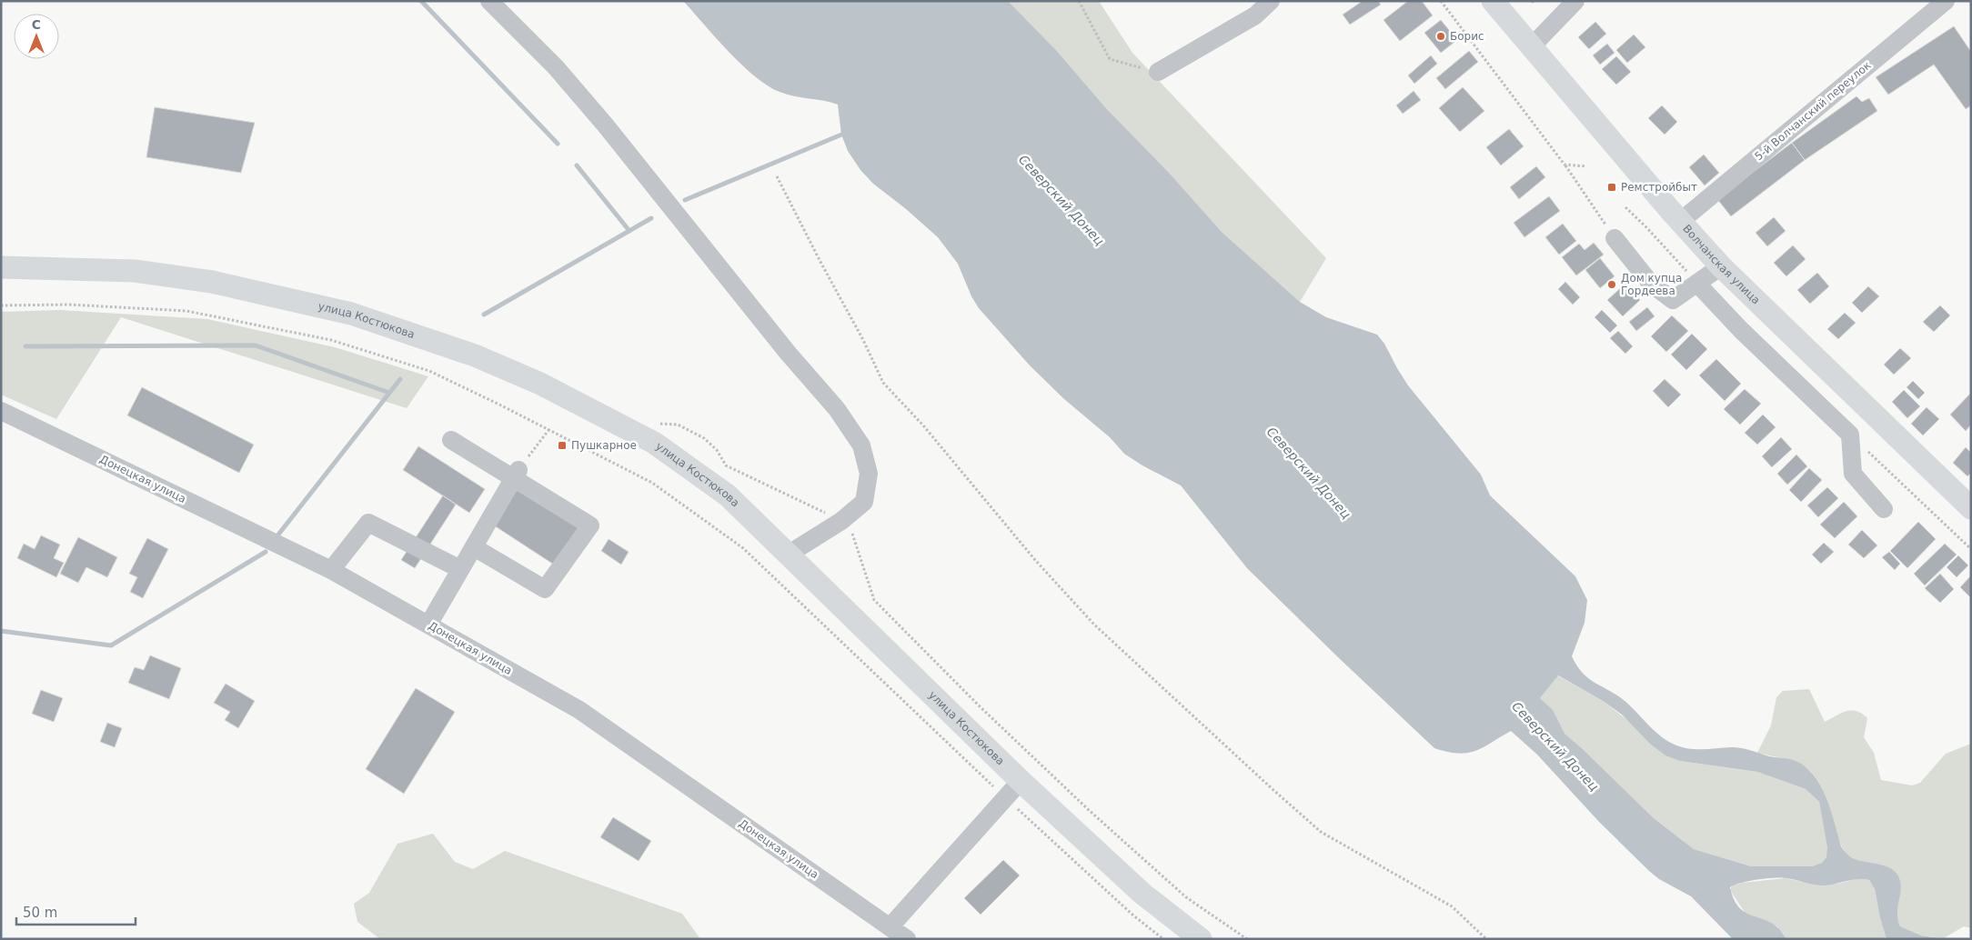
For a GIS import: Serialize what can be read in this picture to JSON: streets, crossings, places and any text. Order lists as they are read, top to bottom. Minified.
{"streets":{"main road":["Волчанская улица","улица Костюкова"],"street":["5-й Волчанский переулок","Донецкая улица"]},"crossings":[["5-й Волчанский переулок","Волчанская улица"]],"water":["Северский Донец"],"places":{"other":["Борис","Дом купца Гордеева"],"transit":["Ремстройбыт","Пушкарное"]},"scale_bar":"50 m","north":"top"}
